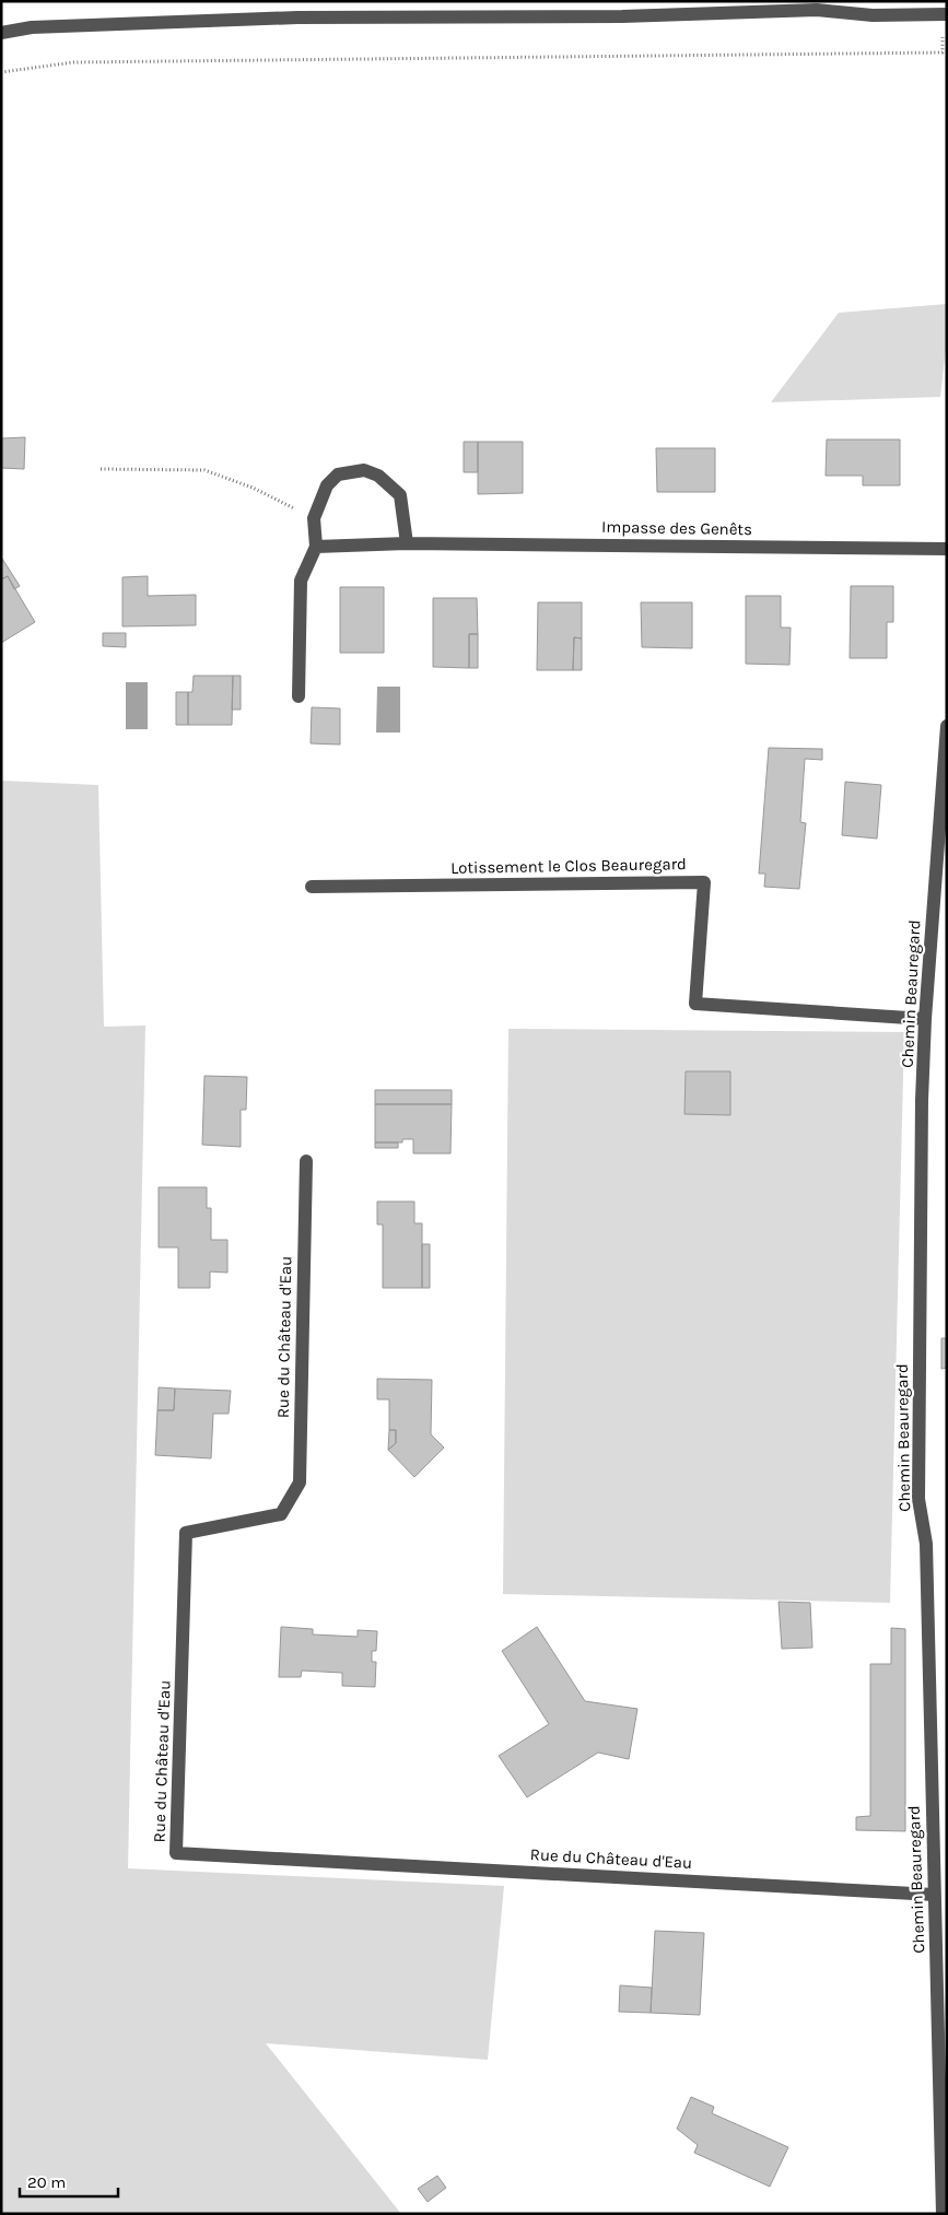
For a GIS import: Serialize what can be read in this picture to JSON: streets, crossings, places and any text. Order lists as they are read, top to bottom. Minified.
{"streets":{"street":["Impasse des Genêts","Lotissement le Clos Beauregard","Chemin Beauregard","Rue du Château d'Eau"]},"crossings":[["Lotissement le Clos Beauregard","Chemin Beauregard"],["Chemin Beauregard","Rue du Château d'Eau"]],"scale_bar":"20 m"}
